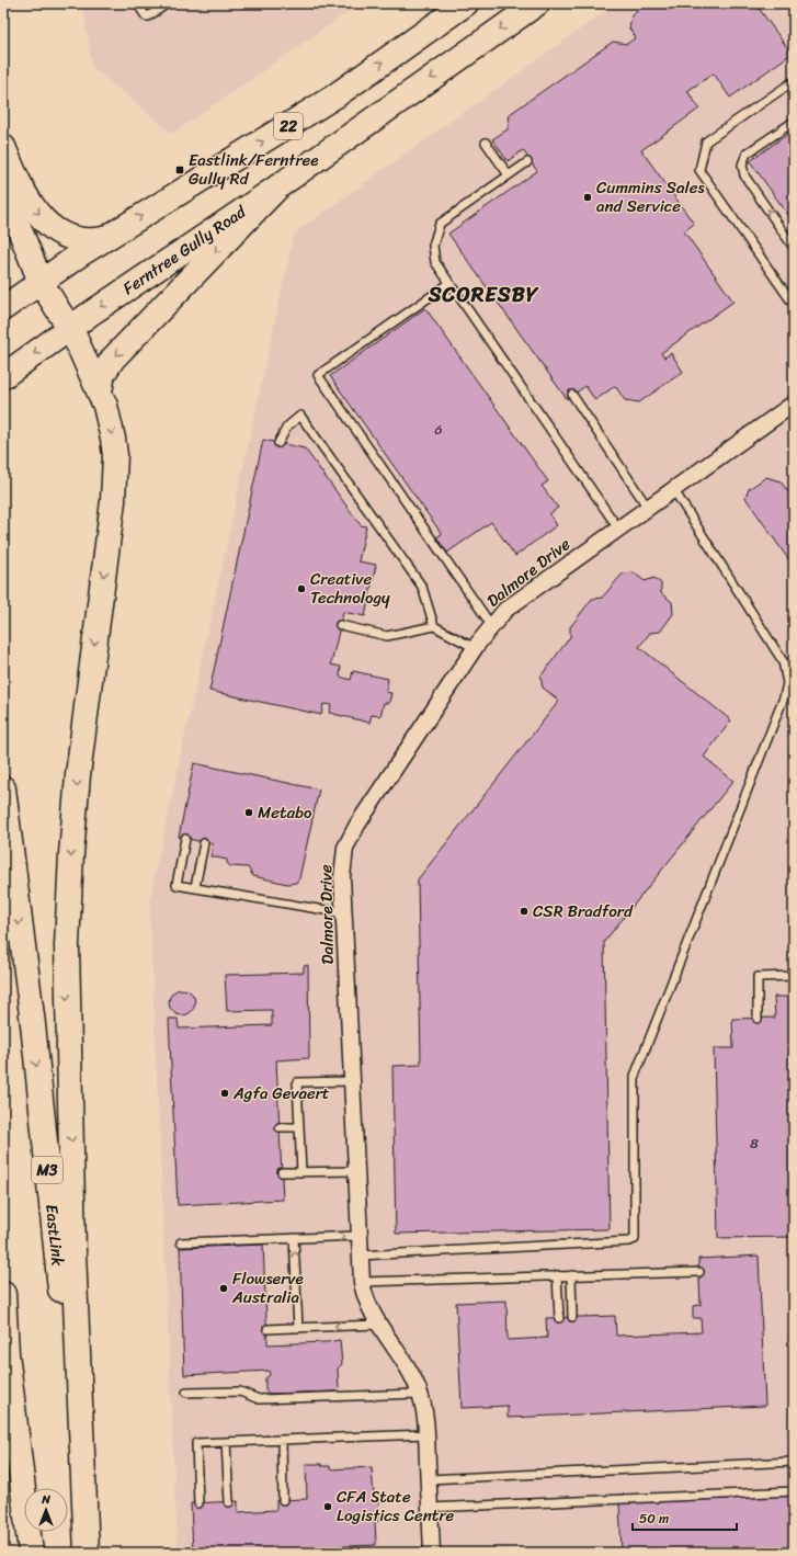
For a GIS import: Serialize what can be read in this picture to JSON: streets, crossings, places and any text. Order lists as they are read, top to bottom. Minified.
{"streets":{"main road":["22","Ferntree Gully Road","M3","EastLink"],"street":["Dalmore Drive"]},"districts":["SCORESBY"],"places":{"transit":["Eastlink/Ferntree Gully Rd"],"other":["Cummins Sales and Service","Creative Technology","Metabo","CSR Bradford","Agfa Gevaert","Flowserve Australia","CFA State Logistics Centre"]},"house_numbers":["6","8"],"scale_bar":"50 m","north":"top"}
